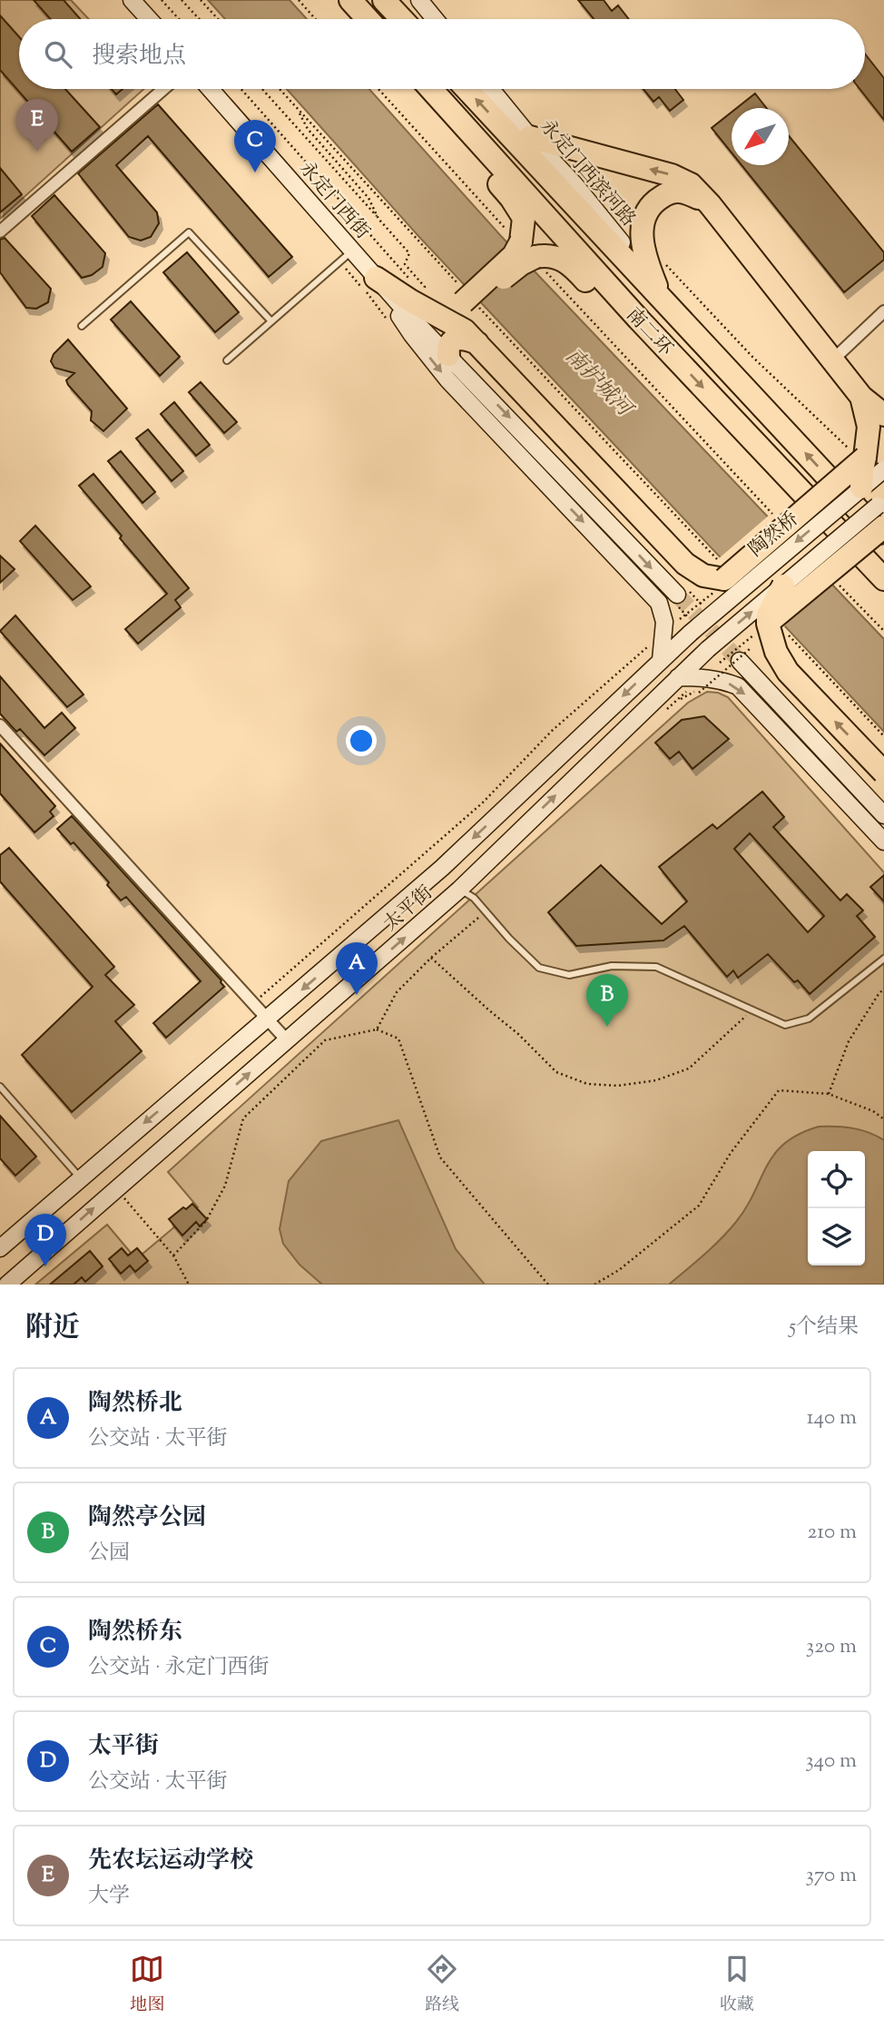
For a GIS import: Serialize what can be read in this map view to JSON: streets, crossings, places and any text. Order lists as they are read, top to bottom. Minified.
{"streets":{"highway":["南二环"],"main road":["永定门西滨河路","永定门西街","陶然桥","太平街"]},"crossings":[["永定门西滨河路","南二环"],["永定门西街","太平街"],["陶然桥","太平街"]],"water":["南护城河"],"north":"bottom left","page":{"search":"搜索地点","pins":["E","C","A","B","D"],"heading":["附近","5个结果"],"list":[{"mark":"A","name":"陶然桥北","note":"公交站 · 太平街","value":"140 m"},{"mark":"B","name":"陶然亭公园","note":"公园","value":"210 m"},{"mark":"C","name":"陶然桥东","note":"公交站 · 永定门西街","value":"320 m"},{"mark":"D","name":"太平街","note":"公交站 · 太平街","value":"340 m"},{"mark":"E","name":"先农坛运动学校","note":"大学","value":"370 m"}],"nav":["地图","路线","收藏"]}}
